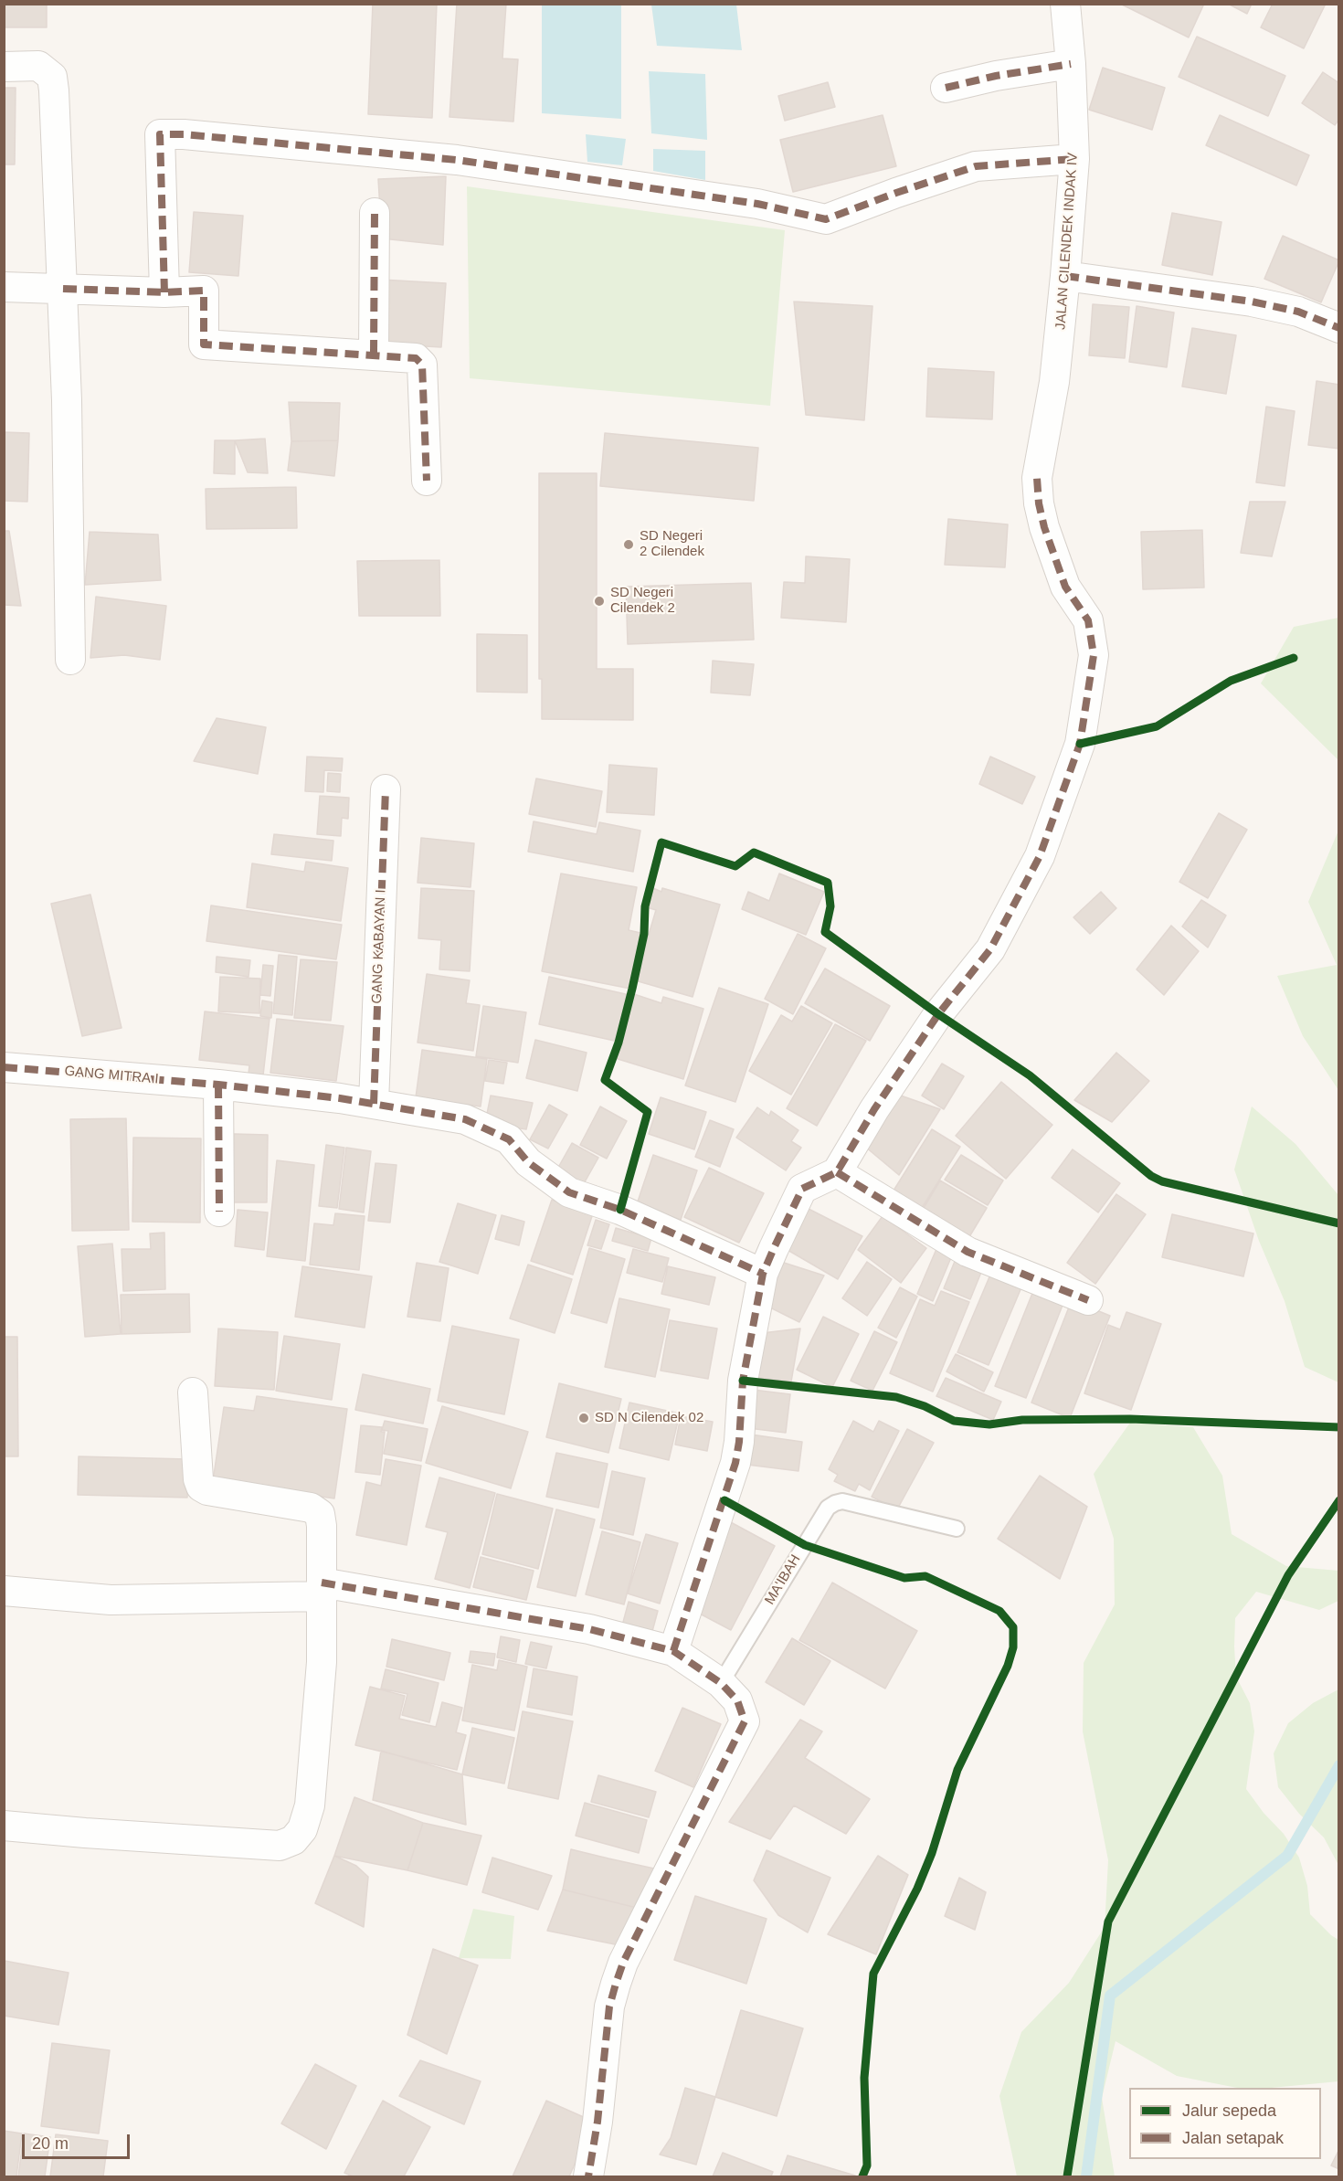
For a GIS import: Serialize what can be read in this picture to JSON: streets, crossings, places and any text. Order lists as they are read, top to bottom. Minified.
{"streets":{"street":["JALAN CILENDEK INDAK IV","GANG KABAYAN I","GANG MITRA I"],"lane":["MA'IBAH"]},"crossings":[["GANG KABAYAN I","GANG MITRA I"]],"places":["SD Negeri 2 Cilendek","SD Negeri Cilendek 2","SD N Cilendek 02"],"legend":["Jalur sepeda","Jalan setapak"],"scale_bar":"20 m"}
